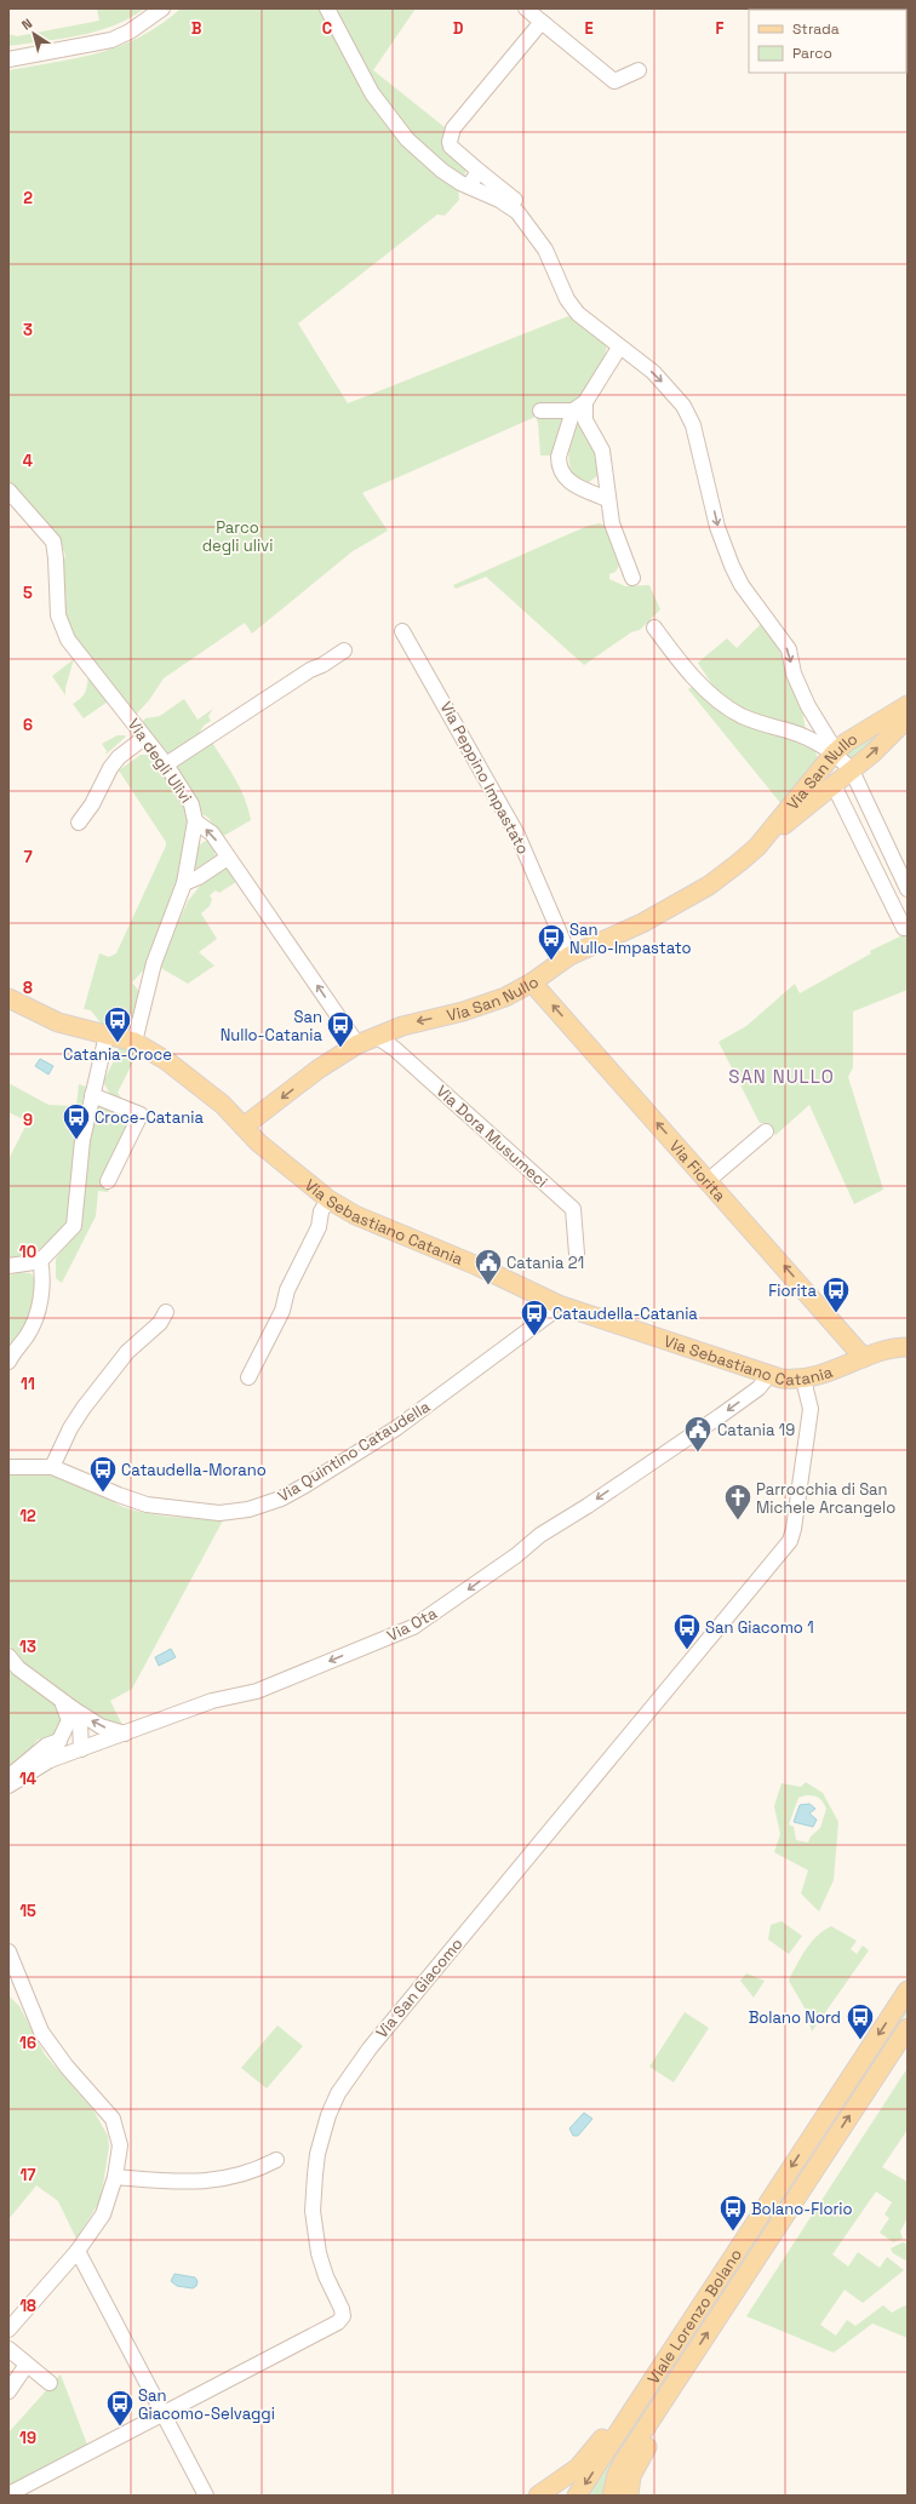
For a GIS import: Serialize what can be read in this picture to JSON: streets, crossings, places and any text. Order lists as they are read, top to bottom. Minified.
{"streets":{"main road":["Via San Nullo","Via Fiorita","Via Sebastiano Catania","Viale Lorenzo Bolano"],"street":["Via degli Ulivi","Via Peppino Impastato","Via Dora Musumeci","Via Quintino Cataudella","Via Ota","Via San Giacomo"]},"crossings":[["Via degli Ulivi","Via San Nullo"],["Via San Nullo","Via Peppino Impastato"],["Via San Nullo","Via Dora Musumeci"],["Via San Nullo","Via Fiorita"],["Via San Nullo","Via Sebastiano Catania"],["Via Fiorita","Via Sebastiano Catania"],["Via Sebastiano Catania","Via Quintino Cataudella"],["Via Sebastiano Catania","Via Ota"],["Via Sebastiano Catania","Via San Giacomo"]],"one_way":["Via degli Ulivi","Via San Nullo","Via Fiorita","Via Ota"],"districts":["SAN NULLO"],"parks":["Parco degli ulivi"],"places":{"bus stop":["San Nullo-Impastato","Catania-Croce","San Nullo-Catania","Croce-Catania","Fiorita","Cataudella-Catania","Cataudella-Morano","San Giacomo 1","Bolano Nord","Bolano-Florio","San Giacomo-Selvaggi"],"public building":["Catania 21","Catania 19"],"church":["Parrocchia di San Michele Arcangelo"]},"legend":["Strada","Parco"],"north":"top left","grid":{"columns":["B","C","D","E","F"],"rows":["2","3","4","5","6","7","8","9","10","11","12","13","14","15","16","17","18","19"]}}
